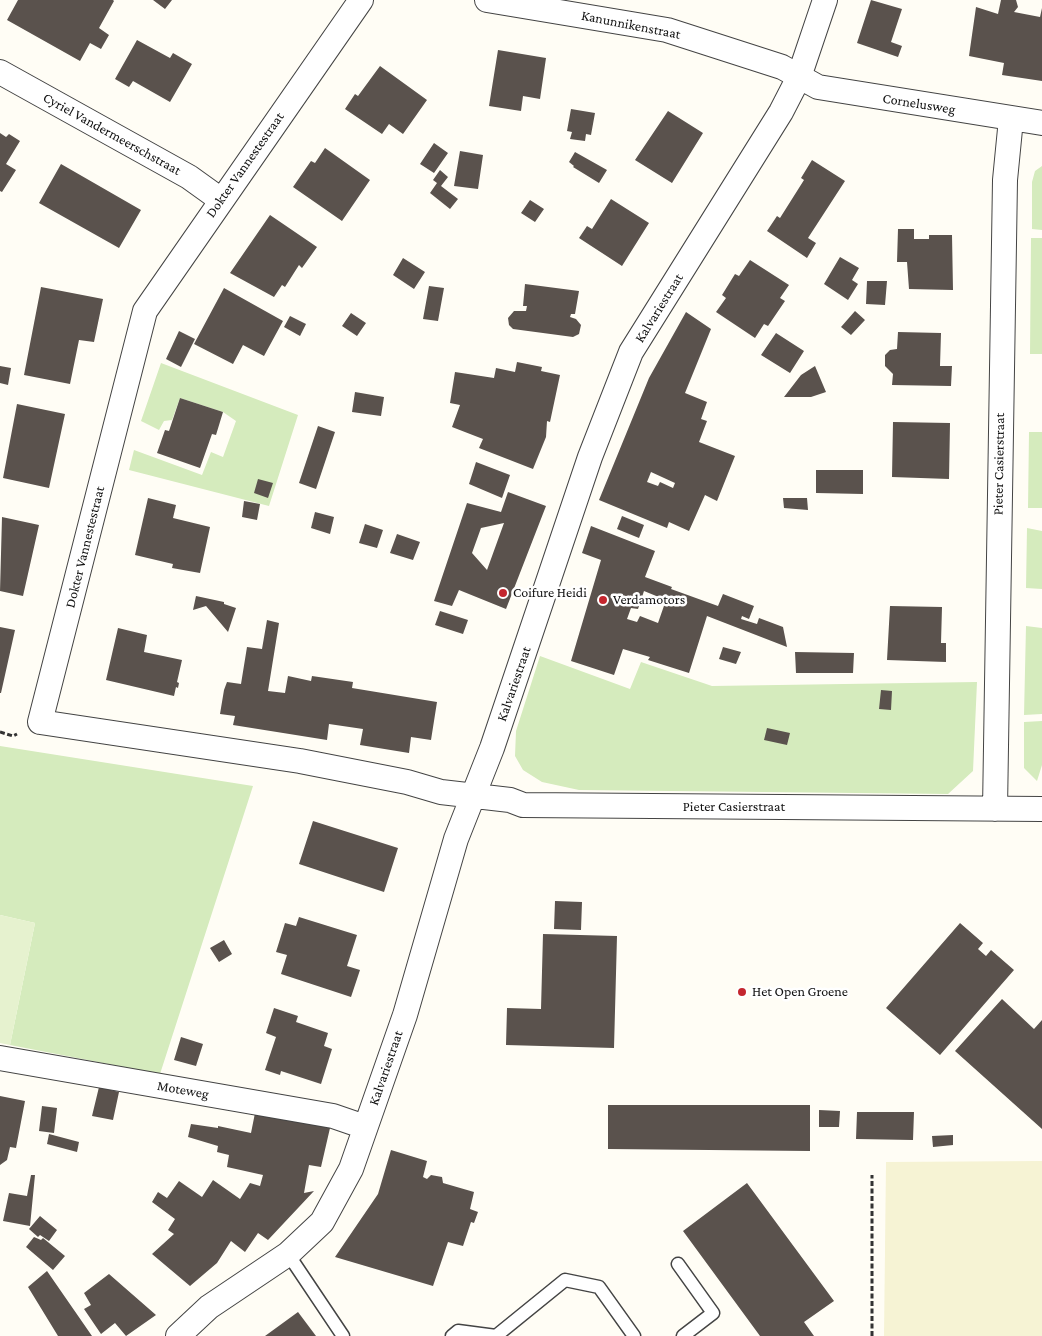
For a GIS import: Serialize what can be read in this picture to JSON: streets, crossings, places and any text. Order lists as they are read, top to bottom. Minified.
{"streets":{"street":["Kanunnikenstraat","Cornelusweg","Cyriel Vandermeerschstraat","Dokter Vannestestraat","Kalvariestraat","Pieter Casierstraat","Moteweg"]},"crossings":[["Kanunnikenstraat","Cornelusweg"],["Kanunnikenstraat","Kalvariestraat"],["Cornelusweg","Kalvariestraat"],["Cornelusweg","Pieter Casierstraat"],["Cyriel Vandermeerschstraat","Dokter Vannestestraat"],["Dokter Vannestestraat","Kalvariestraat"],["Dokter Vannestestraat","Pieter Casierstraat"],["Kalvariestraat","Pieter Casierstraat"],["Kalvariestraat","Moteweg"]],"places":["Coifure Heidi","Verdamotors","Het Open Groene"]}
